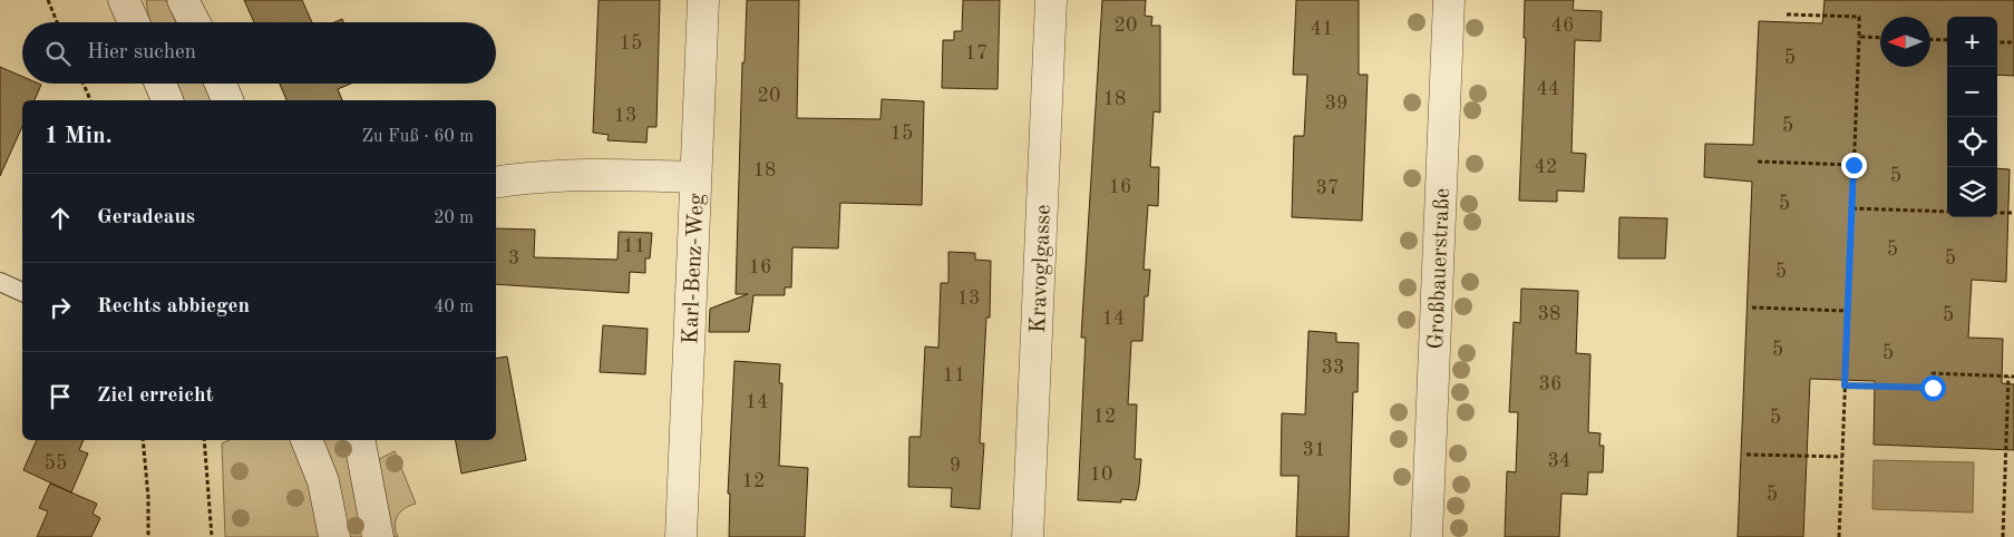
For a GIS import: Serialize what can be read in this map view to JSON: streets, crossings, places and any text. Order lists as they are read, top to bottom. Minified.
{"streets":{"street":["Karl-Benz-Weg","Kravoglgasse","Großbauerstraße"]},"house_numbers":["20","46","41","15","17","5","44","20","18","39","13","5","15","42","18","5","16","37","5","11","5","3","5","16","5","13","38","5","14","5","5","33","11","36","14","12","5","31","34","55","9","10","12","5"],"north":"left","page":{"map_buttons":["+","−"],"search":"Hier suchen","heading":["1 Min.","Zu Fuß · 60 m"],"list":[["Geradeaus","20 m"],["Rechts abbiegen","40 m"],"Ziel erreicht"]}}
